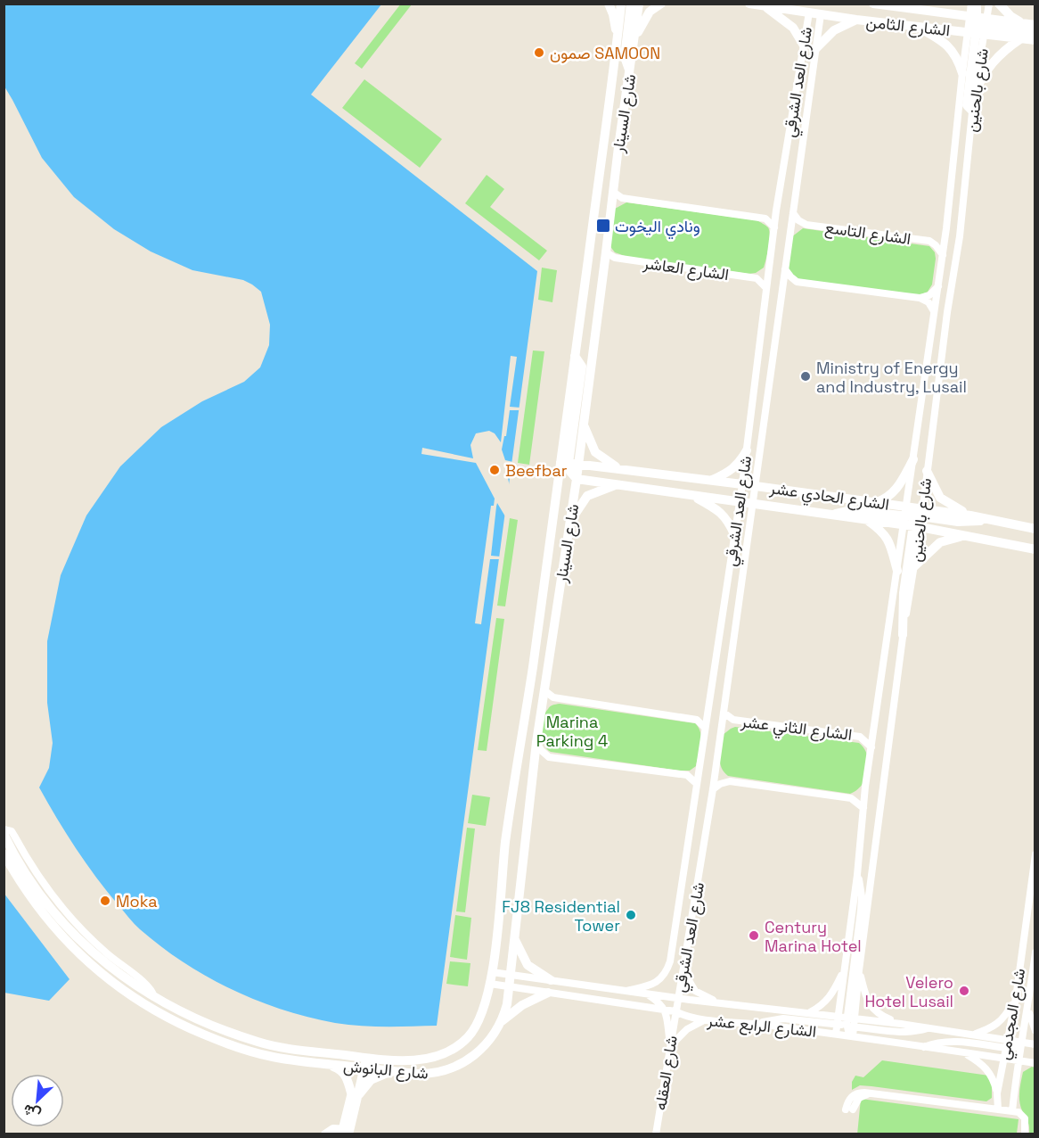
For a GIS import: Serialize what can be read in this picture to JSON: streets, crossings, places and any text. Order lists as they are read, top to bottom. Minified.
{"streets":{"street":["الشارع الثامن","شارع العد الشرقي","شارع بالحنين","شارع السينار","الشارع التاسع","الشارع العاشر","الشارع الحادي عشر","الشارع الثاني عشر","شارع المجدمي","الشارع الرابع عشر","شارع البانوش","شارع العقله"]},"crossings":[["الشارع الثامن","شارع العد الشرقي"],["الشارع الثامن","شارع بالحنين"],["شارع العد الشرقي","الشارع التاسع"],["شارع العد الشرقي","الشارع الحادي عشر"],["شارع العد الشرقي","الشارع الثاني عشر"],["شارع العد الشرقي","الشارع الرابع عشر"],["شارع العد الشرقي","شارع العقله"],["شارع بالحنين","الشارع التاسع"],["شارع بالحنين","الشارع الحادي عشر"],["شارع بالحنين","الشارع الثاني عشر"],["شارع بالحنين","الشارع الرابع عشر"],["شارع السينار","الشارع العاشر"],["شارع السينار","الشارع الحادي عشر"],["شارع السينار","الشارع الرابع عشر"],["شارع السينار","شارع البانوش"],["شارع المجدمي","الشارع الرابع عشر"],["الشارع الرابع عشر","شارع البانوش"],["الشارع الرابع عشر","شارع العقله"]],"parks":["Marina Parking 4"],"places":{"other":["صمون SAMOON","Ministry of Energy and Industry, Lusail","Beefbar","Moka","FJ8 Residential Tower","Century Marina Hotel","Velero Hotel Lusail"],"transit":["ونادي اليخوت"]},"north":"bottom left"}
